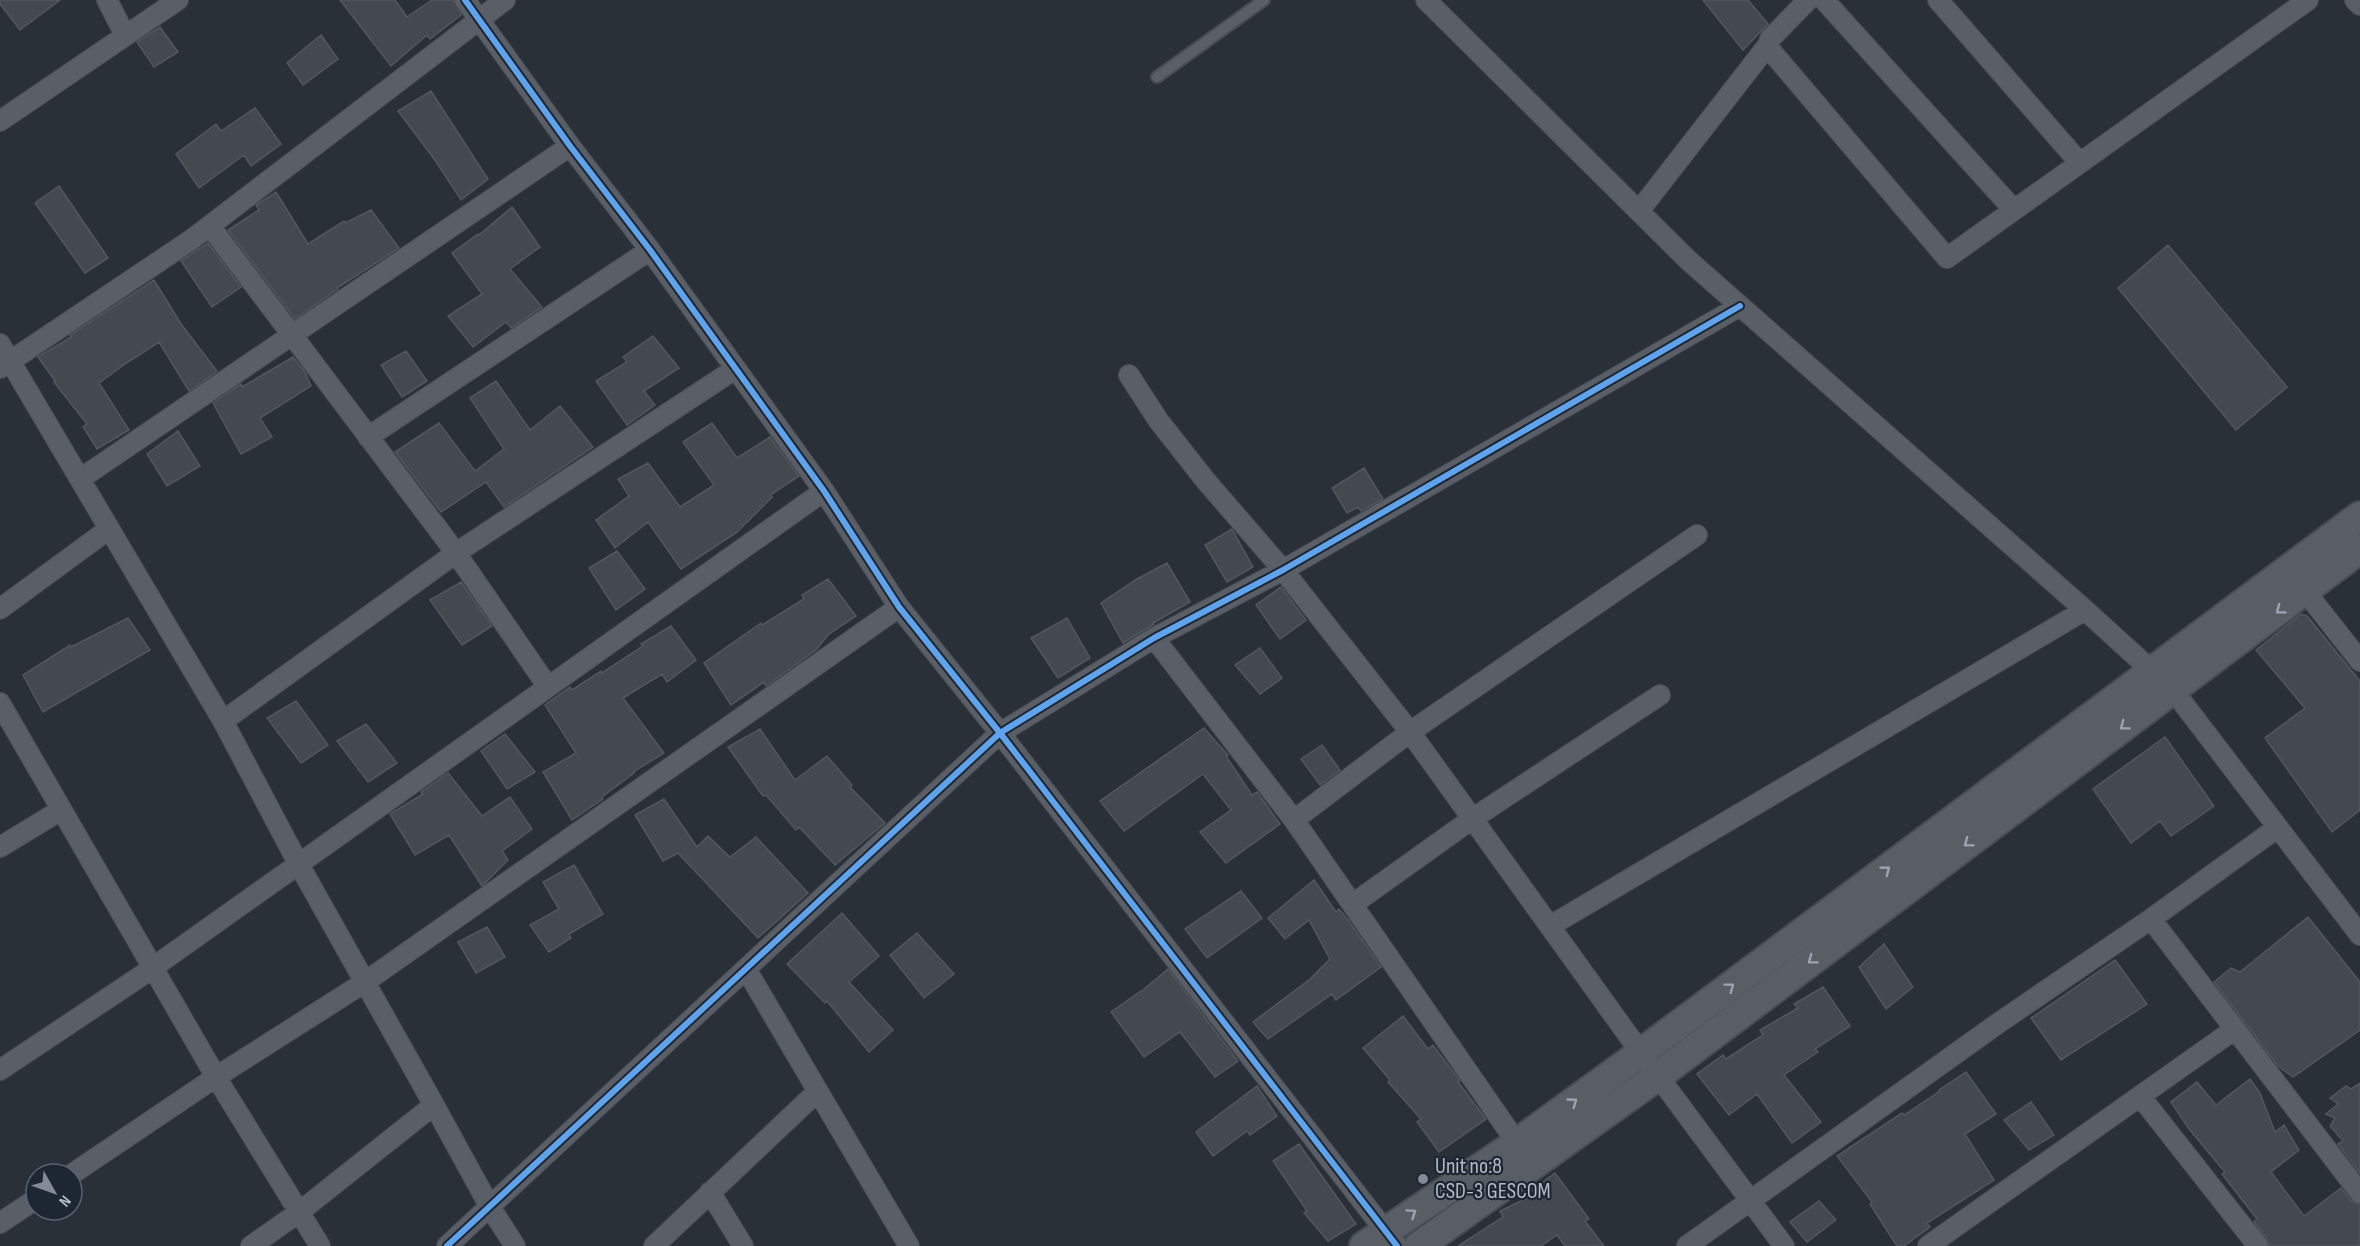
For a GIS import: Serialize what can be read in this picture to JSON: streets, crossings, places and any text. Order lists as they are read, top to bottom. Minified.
{"places":["Unit no:8 CSD-3 GESCOM"],"north":"bottom right"}
